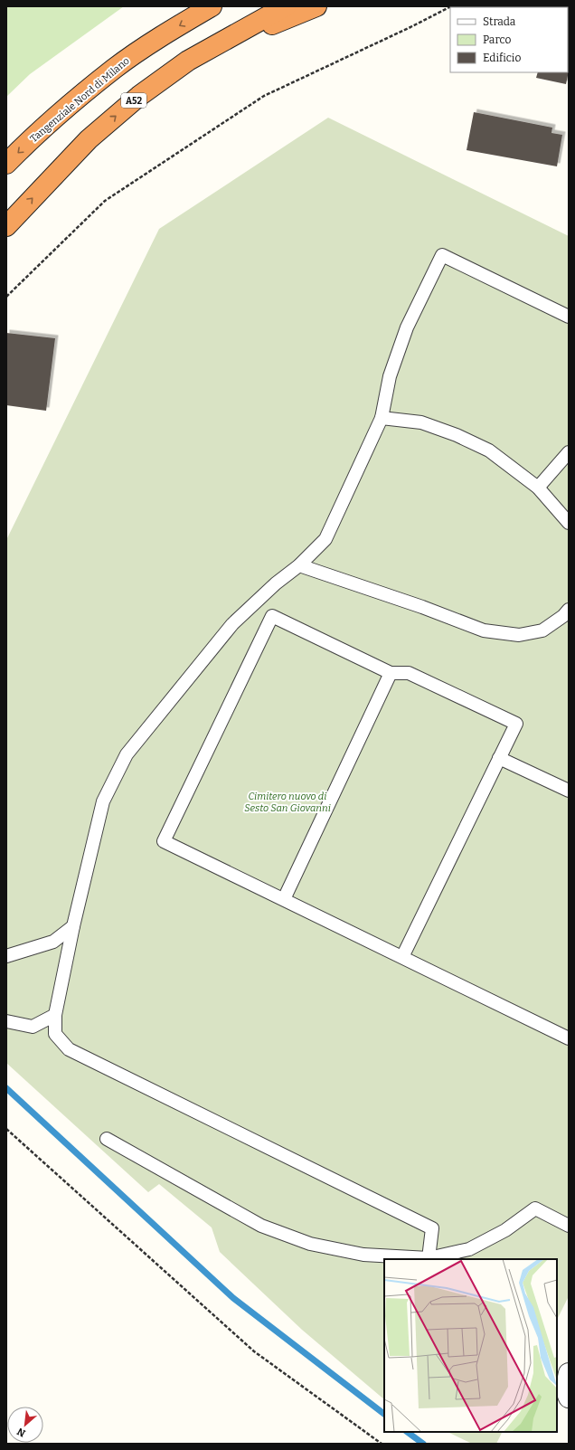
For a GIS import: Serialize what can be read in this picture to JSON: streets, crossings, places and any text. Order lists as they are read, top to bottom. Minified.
{"streets":{"highway":["Tangenziale Nord di Milano","A52"]},"parks":["Cimitero nuovo di Sesto San Giovanni"],"legend":["Strada","Parco","Edificio"],"north":"bottom left"}
